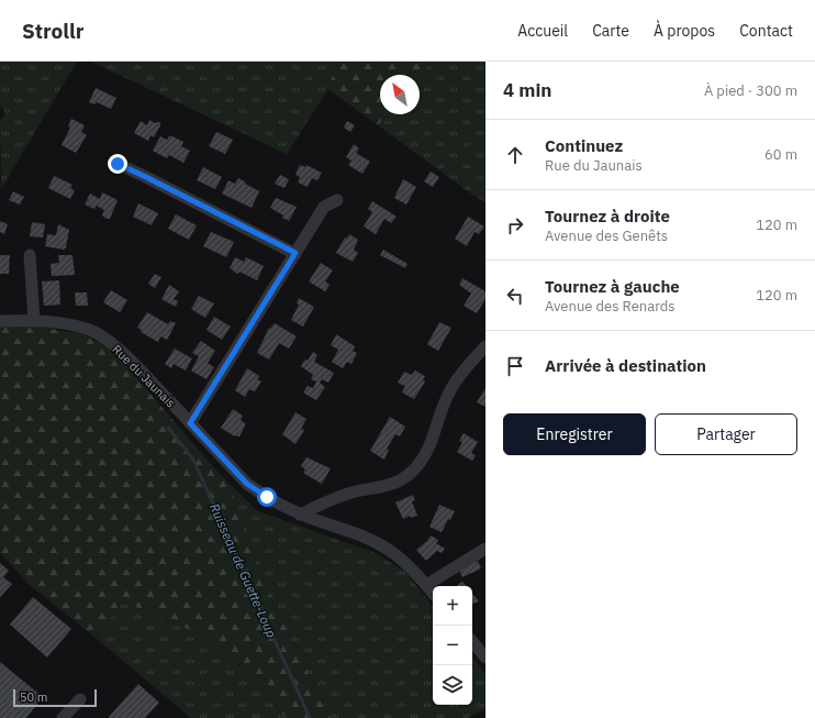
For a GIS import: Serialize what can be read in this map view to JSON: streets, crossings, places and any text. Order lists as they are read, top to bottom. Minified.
{"streets":{"street":["Rue du Jaunais"]},"water":["Ruisseau de Guette-Loup"],"scale_bar":"50 m","north":"top left","page":{"header":"Strollr","nav":["Accueil","Carte","À propos","Contact"],"heading":["4 min","À pied · 300 m"],"list":[["Continuez","Rue du Jaunais","60 m"],["Tournez à droite","Avenue des Genêts","120 m"],["Tournez à gauche","Avenue des Renards","120 m"],"Arrivée à destination"],"buttons":["Enregistrer","Partager"],"map_buttons":["+","−"],"scale":"50 m"}}
